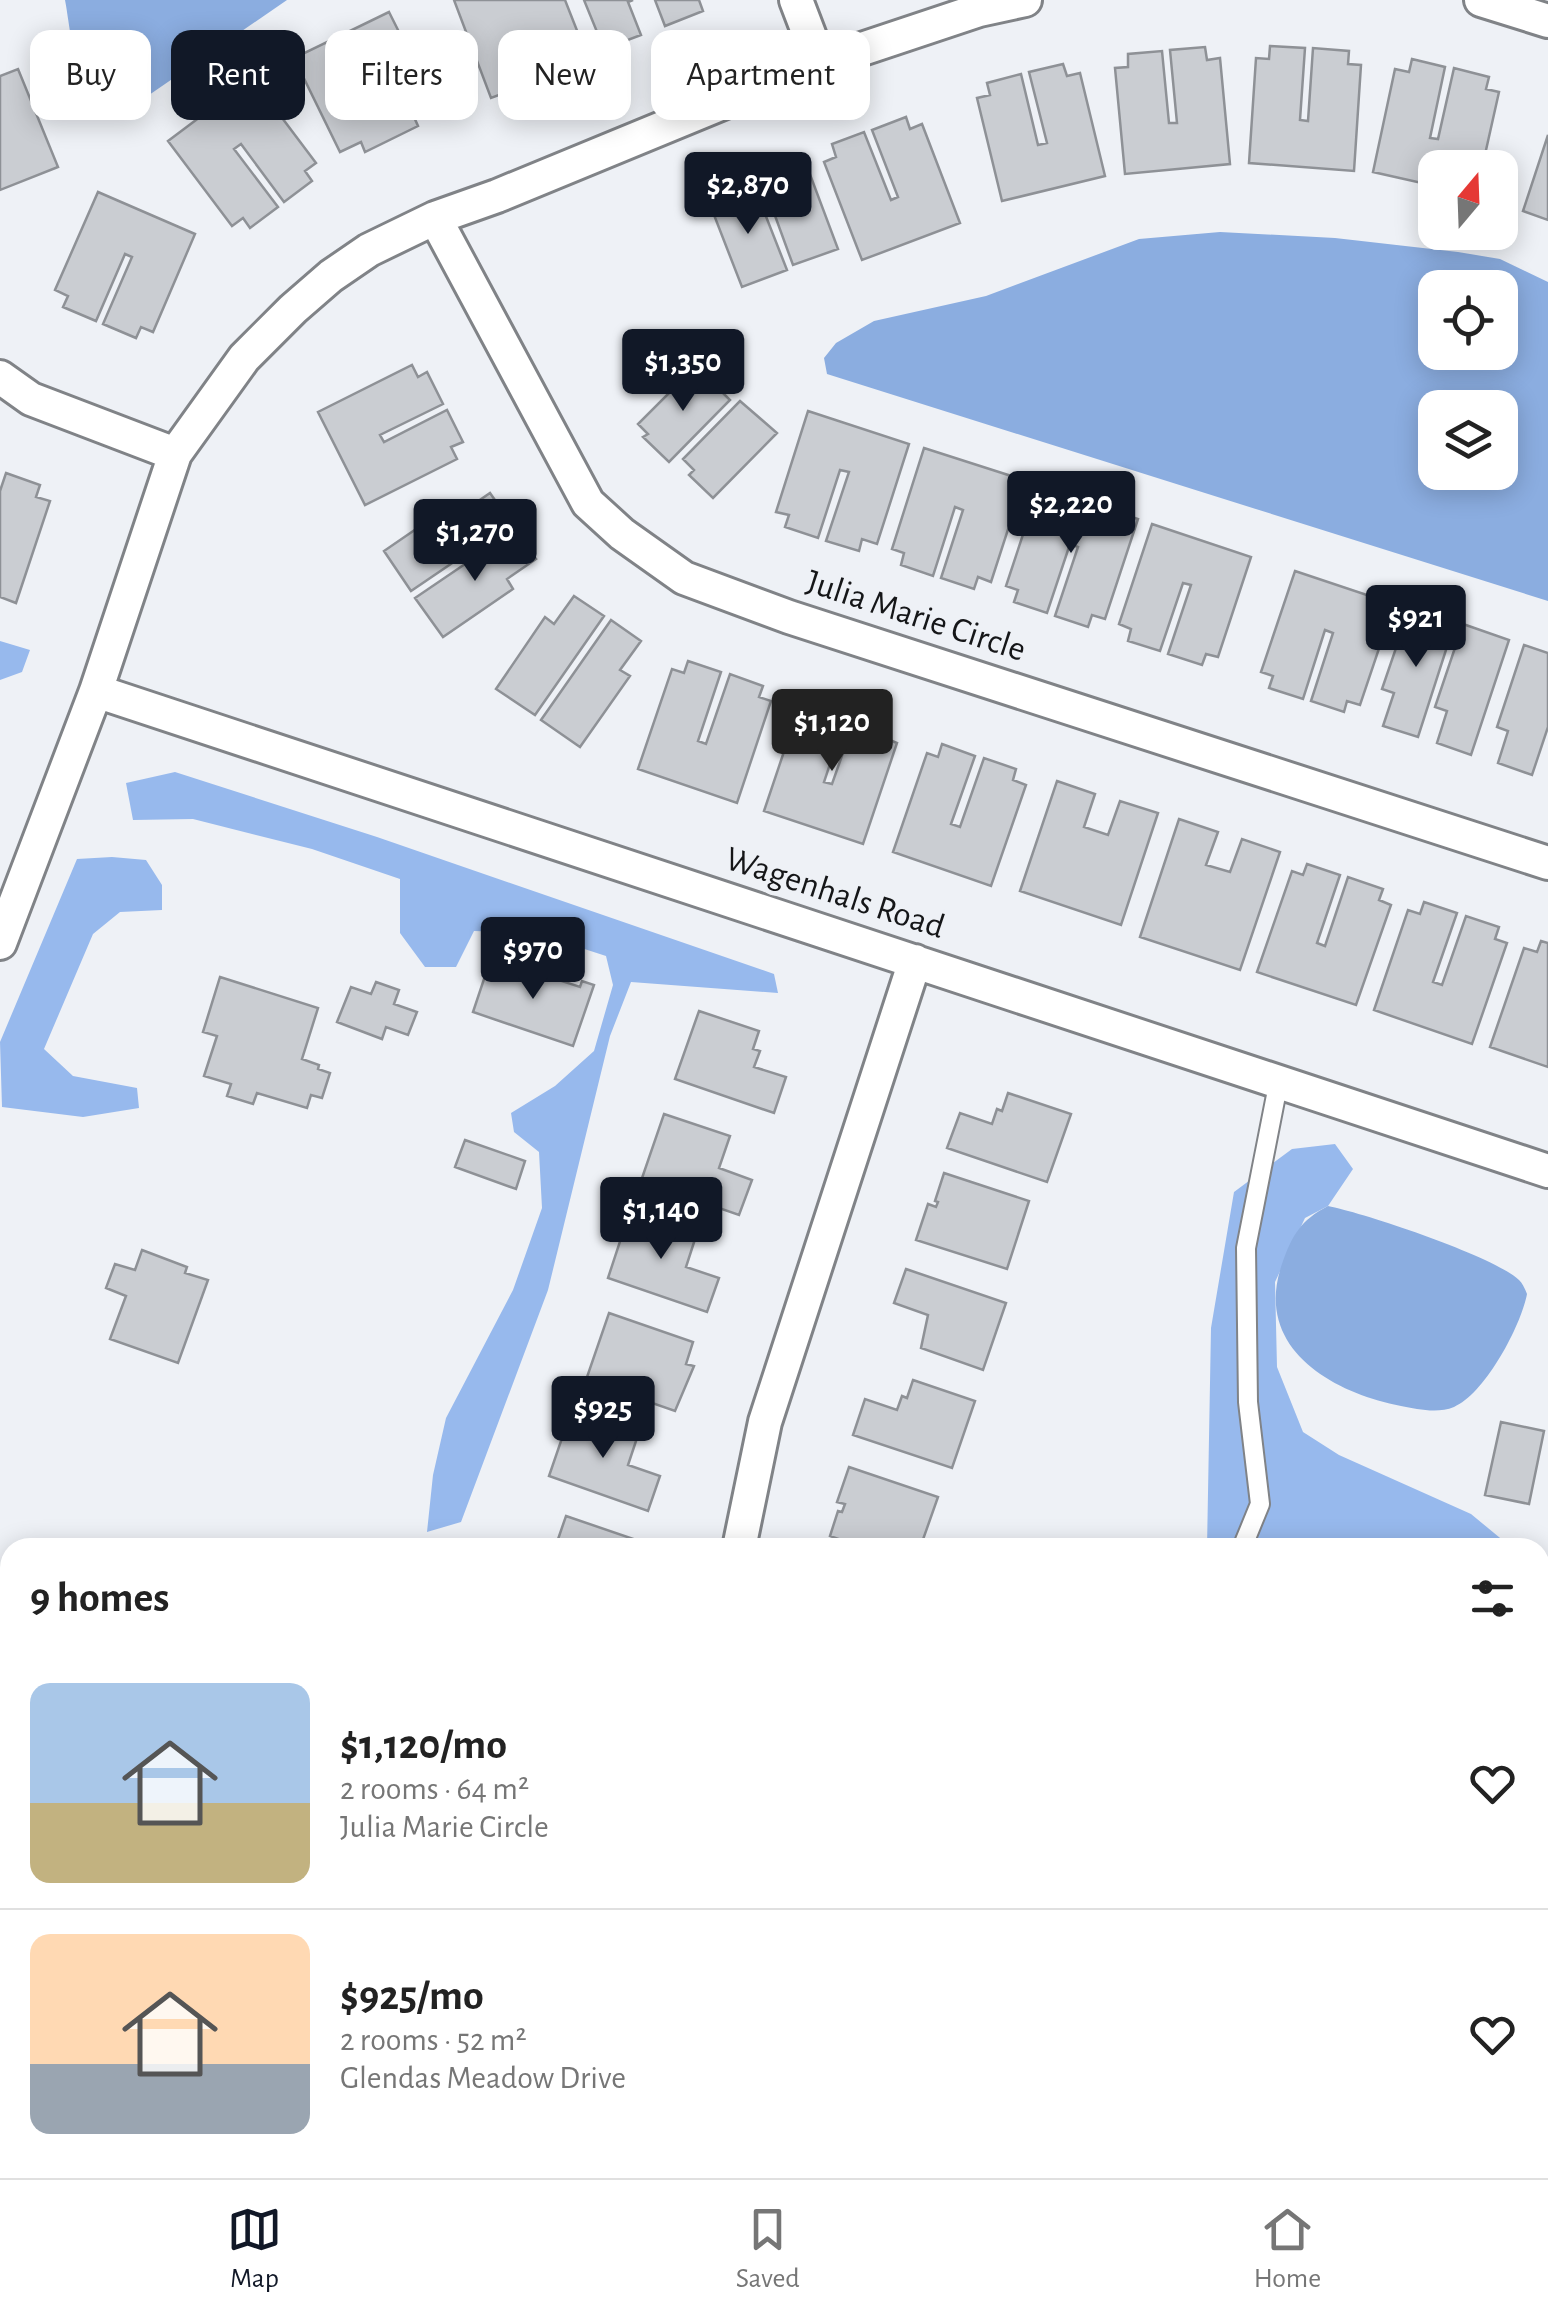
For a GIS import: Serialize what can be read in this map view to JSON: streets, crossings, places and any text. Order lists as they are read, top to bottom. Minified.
{"streets":{"street":["Julia Marie Circle","Wagenhals Road"]},"north":"top","page":{"chip":["Buy","Rent","Filters","New","Apartment"],"price":["$2,870","$1,350","$2,220","$1,270","$921","$1,120","$970","$1,140","$925"],"heading":"9 homes","list":[{"name":"$1,120/mo","note":"2 rooms · 64 m² · Julia Marie Circle"},{"name":"$925/mo","note":"2 rooms · 52 m² · Glendas Meadow Drive"}],"tabs":["Map","Saved","Home"]}}
